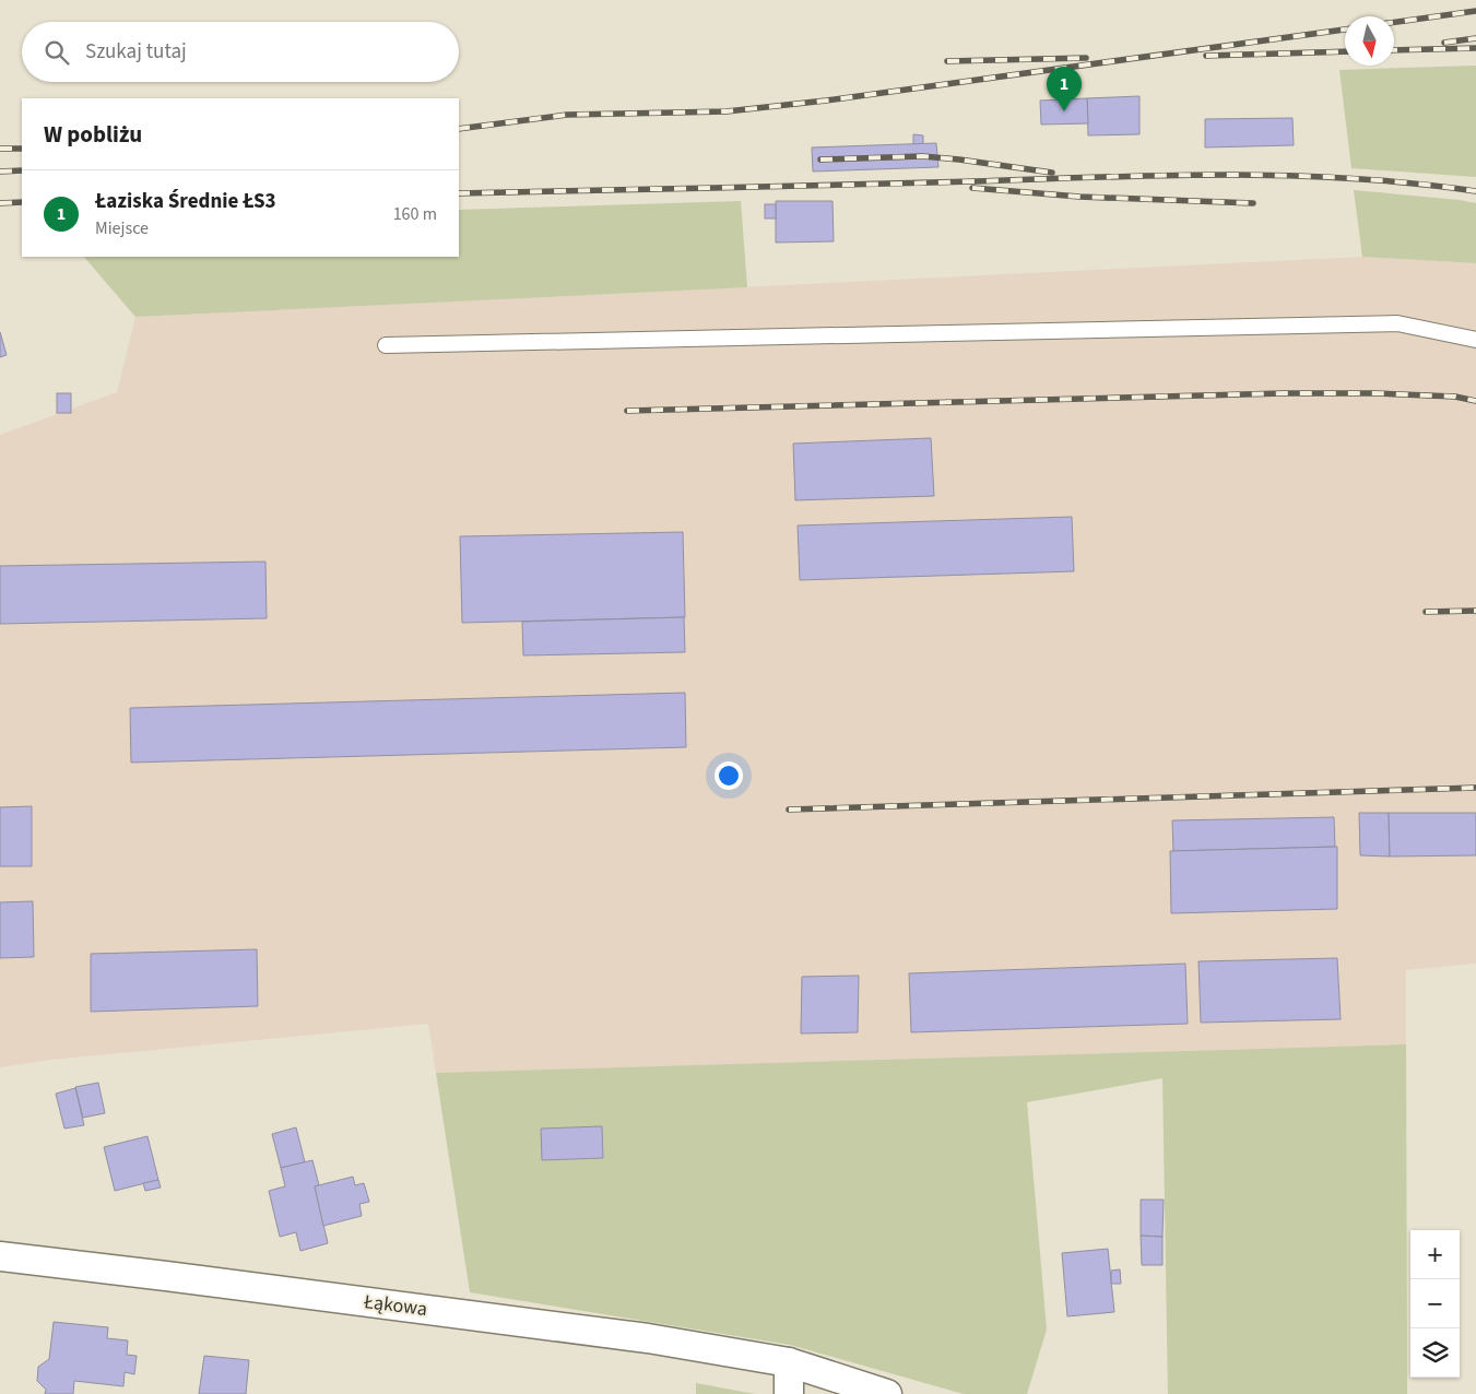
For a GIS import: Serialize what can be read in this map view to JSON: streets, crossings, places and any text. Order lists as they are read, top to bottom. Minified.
{"streets":{"street":["Łąkowa"]},"north":"bottom","page":{"search":"Szukaj tutaj","pins":"1","heading":"W pobliżu","list":[{"mark":"1","name":"Łaziska Średnie ŁS3","note":"Miejsce","value":"160 m"}],"map_buttons":["+","−"]}}
